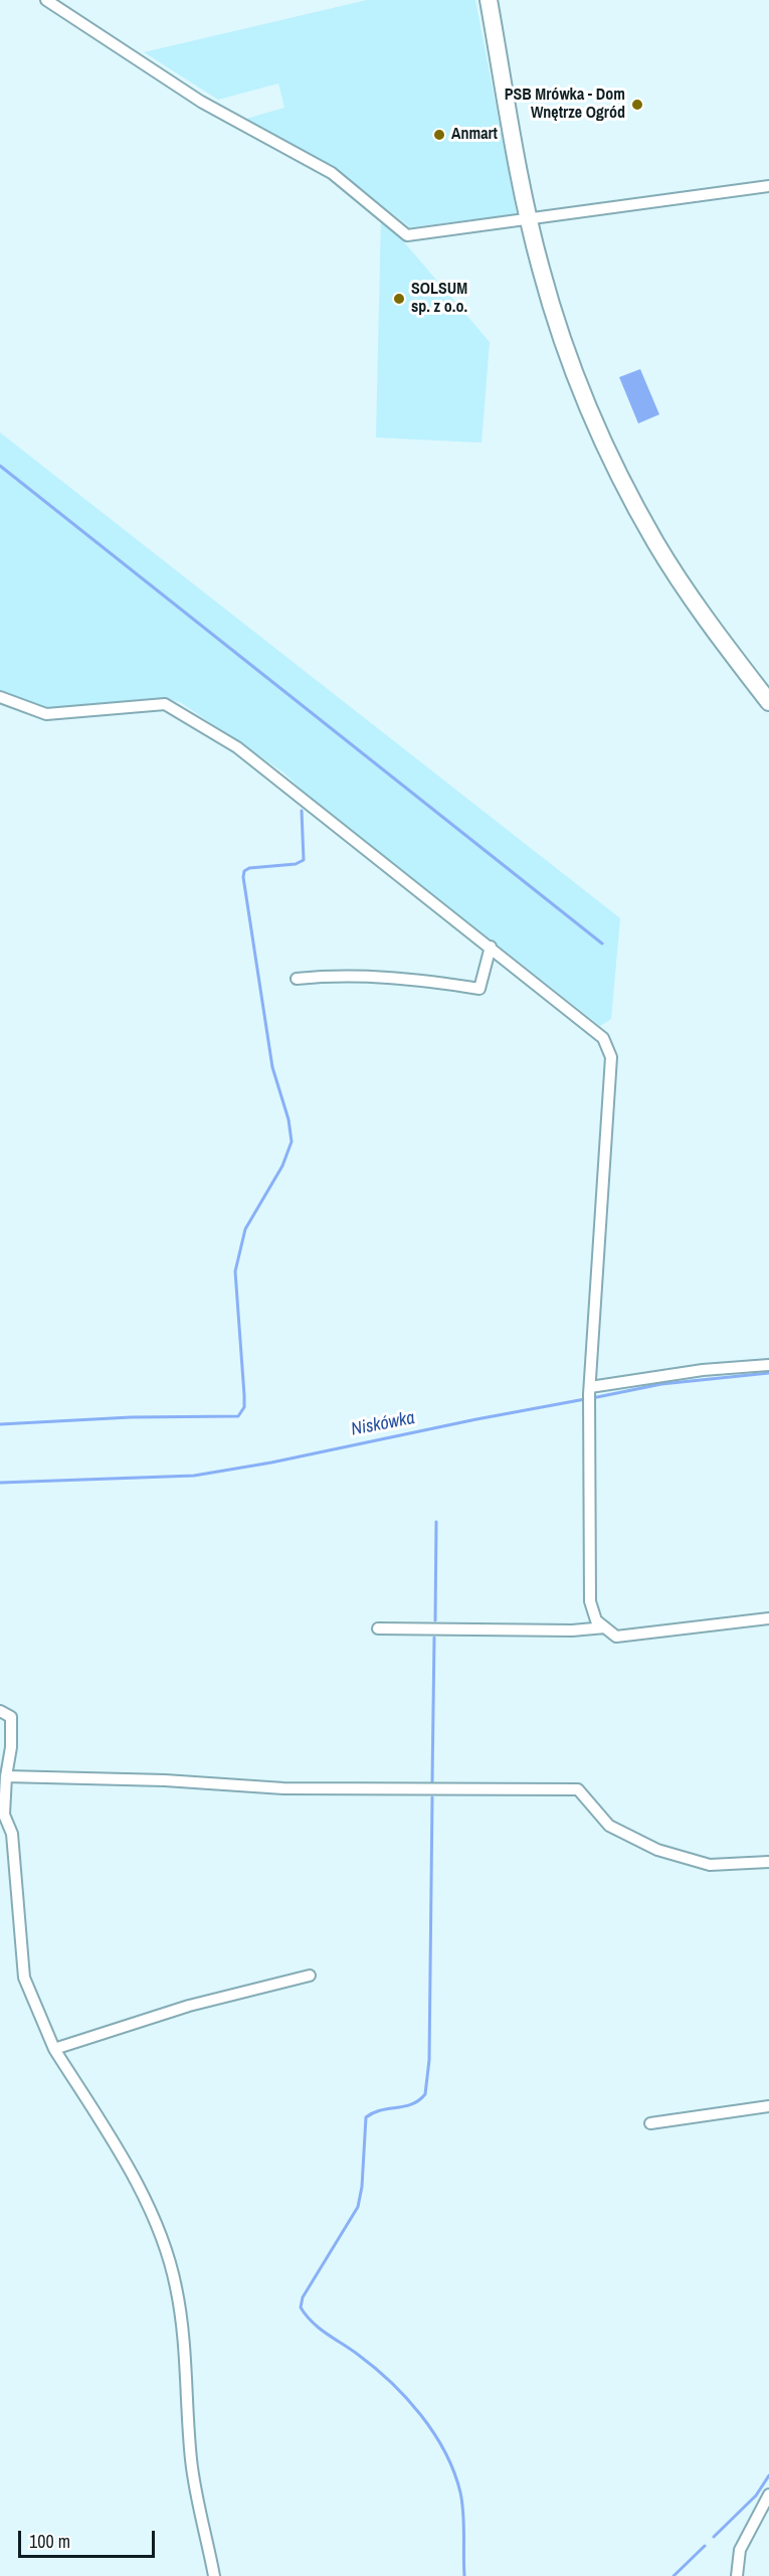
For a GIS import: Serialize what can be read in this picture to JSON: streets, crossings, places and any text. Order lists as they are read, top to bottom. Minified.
{"water":["Niskówka"],"places":["PSB Mrówka - Dom Wnętrze Ogród","Anmart","SOLSUM sp. z o.o."],"scale_bar":"100 m"}
